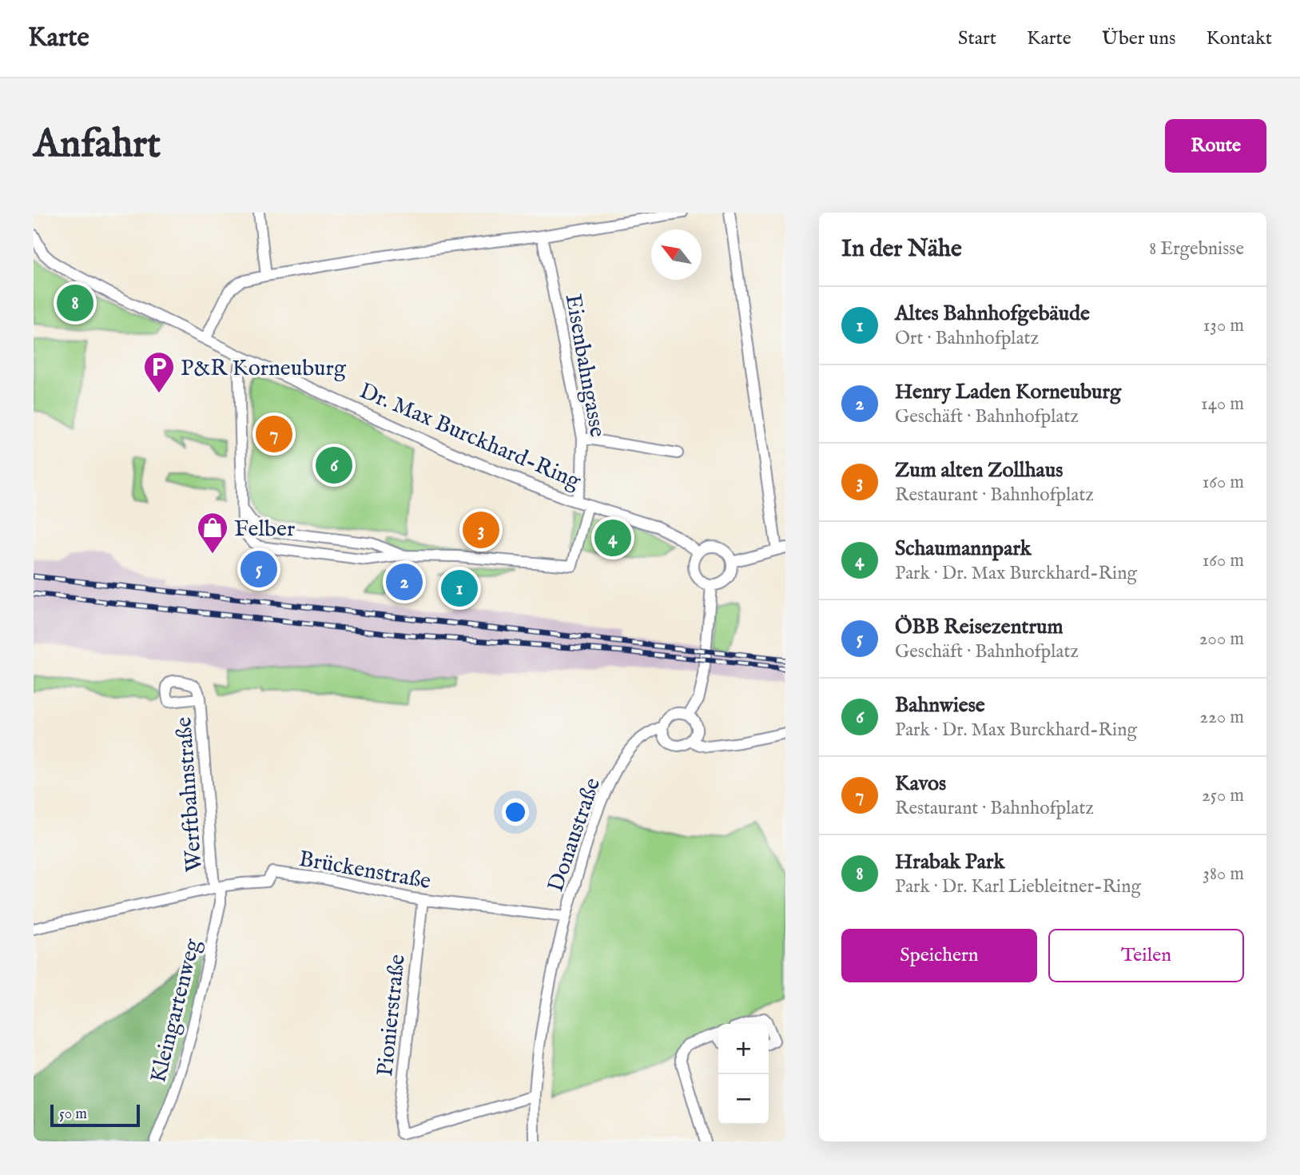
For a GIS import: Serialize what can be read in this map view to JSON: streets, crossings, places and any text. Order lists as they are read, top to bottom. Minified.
{"streets":{"street":["Eisenbahngasse","Dr. Max Burckhard-Ring","Werftbahnstraße","Donaustraße","Brückenstraße","Kleingartenweg","Pionierstraße"]},"crossings":[["Eisenbahngasse","Dr. Max Burckhard-Ring"],["Werftbahnstraße","Brückenstraße"],["Werftbahnstraße","Kleingartenweg"],["Donaustraße","Brückenstraße"],["Donaustraße","Pionierstraße"],["Brückenstraße","Kleingartenweg"],["Brückenstraße","Pionierstraße"]],"places":{"parking":["P&R Korneuburg"],"shop":["Felber"]},"scale_bar":"50 m","north":"top left","page":{"header":"Karte","nav":["Start","Karte","Über uns","Kontakt"],"buttons":["Route",["Speichern","Teilen"]],"title":"Anfahrt","heading":["In der Nähe","8 Ergebnisse"],"pins":["8","7","6","3","4","5","2","1"],"list":[{"mark":"1","name":"Altes Bahnhofgebäude","note":"Ort · Bahnhofplatz","value":"130 m"},{"mark":"2","name":"Henry Laden Korneuburg","note":"Geschäft · Bahnhofplatz","value":"140 m"},{"mark":"3","name":"Zum alten Zollhaus","note":"Restaurant · Bahnhofplatz","value":"160 m"},{"mark":"4","name":"Schaumannpark","note":"Park · Dr. Max Burckhard-Ring","value":"160 m"},{"mark":"5","name":"ÖBB Reisezentrum","note":"Geschäft · Bahnhofplatz","value":"200 m"},{"mark":"6","name":"Bahnwiese","note":"Park · Dr. Max Burckhard-Ring","value":"220 m"},{"mark":"7","name":"Kavos","note":"Restaurant · Bahnhofplatz","value":"250 m"},{"mark":"8","name":"Hrabak Park","note":"Park · Dr. Karl Liebleitner-Ring","value":"380 m"}],"map_buttons":["+","−"],"scale":"50 m"}}
